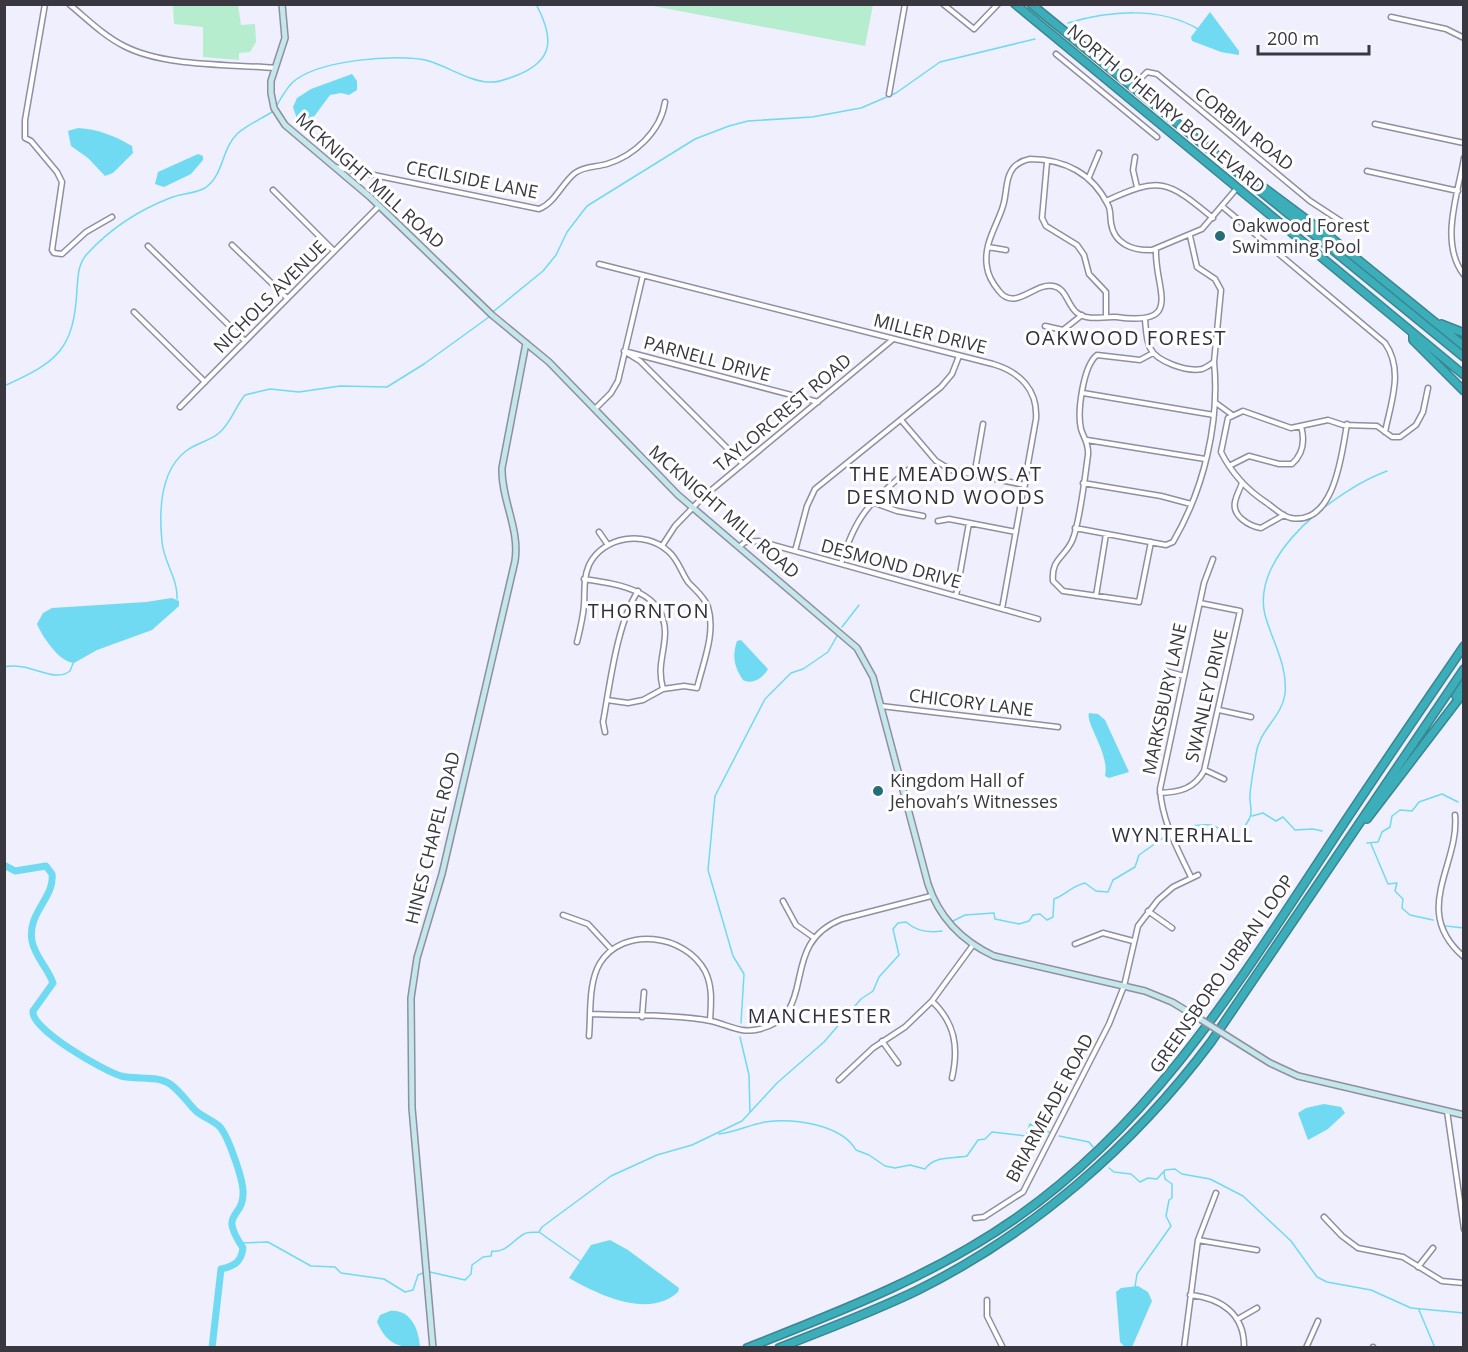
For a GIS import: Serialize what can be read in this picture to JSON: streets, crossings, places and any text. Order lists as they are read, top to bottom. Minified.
{"streets":{"highway":["NORTH O'HENRY BOULEVARD","GREENSBORO URBAN LOOP"],"street":["CORBIN ROAD","CECILSIDE LANE","MCKNIGHT MILL ROAD","NICHOLS AVENUE","MILLER DRIVE","PARNELL DRIVE","TAYLORCREST ROAD","DESMOND DRIVE","SWANLEY DRIVE","MARKSBURY LANE","CHICORY LANE","HINES CHAPEL ROAD","BRIARMEADE ROAD"]},"crossings":[["NORTH O'HENRY BOULEVARD","CORBIN ROAD"],["CECILSIDE LANE","MCKNIGHT MILL ROAD"],["MCKNIGHT MILL ROAD","NICHOLS AVENUE"],["MCKNIGHT MILL ROAD","TAYLORCREST ROAD"],["MCKNIGHT MILL ROAD","DESMOND DRIVE"],["MCKNIGHT MILL ROAD","CHICORY LANE"],["MCKNIGHT MILL ROAD","HINES CHAPEL ROAD"],["MCKNIGHT MILL ROAD","BRIARMEADE ROAD"],["MILLER DRIVE","TAYLORCREST ROAD"],["MILLER DRIVE","DESMOND DRIVE"],["PARNELL DRIVE","TAYLORCREST ROAD"],["SWANLEY DRIVE","MARKSBURY LANE"]],"districts":["OAKWOOD FOREST","THE MEADOWS AT DESMOND WOODS","THORNTON","WYNTERHALL","MANCHESTER"],"places":["Oakwood Forest Swimming Pool","Kingdom Hall of Jehovah’s Witnesses"],"scale_bar":"200 m"}
